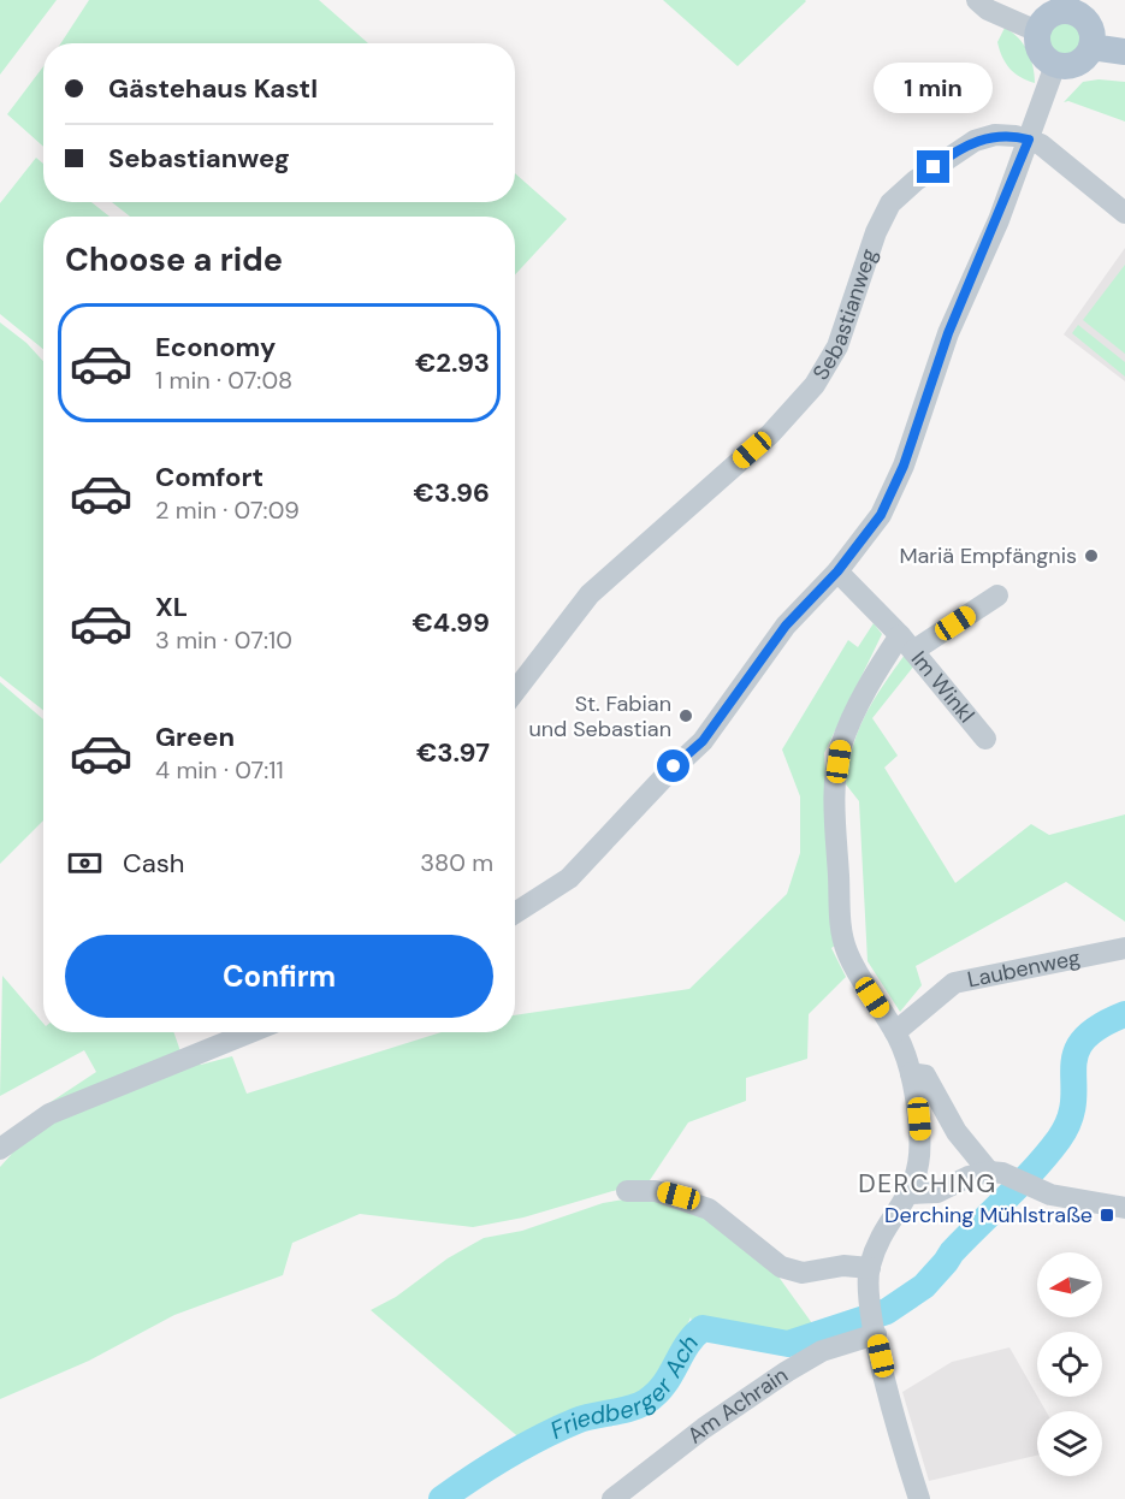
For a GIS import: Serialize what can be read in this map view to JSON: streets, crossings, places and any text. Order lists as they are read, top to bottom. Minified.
{"streets":{"street":["Sebastianweg","Im Winkl","Laubenweg","Am Achrain"]},"districts":["DERCHING"],"water":["Friedberger Ach"],"places":{"other":["Mariä Empfängnis","St. Fabian und Sebastian"],"transit":["Derching Mühlstraße"]},"north":"left","page":{"banner":["Gästehaus Kastl","Sebastianweg"],"bubble":"1 min","heading":"Choose a ride","list":[{"name":"Economy","note":"1 min · 07:08","value":"€2.93"},{"name":"Comfort","note":"2 min · 07:09","value":"€3.96"},{"name":"XL","note":"3 min · 07:10","value":"€4.99"},{"name":"Green","note":"4 min · 07:11","value":"€3.97"}],"pay":["Cash","380 m"],"buttons":"Confirm"}}
